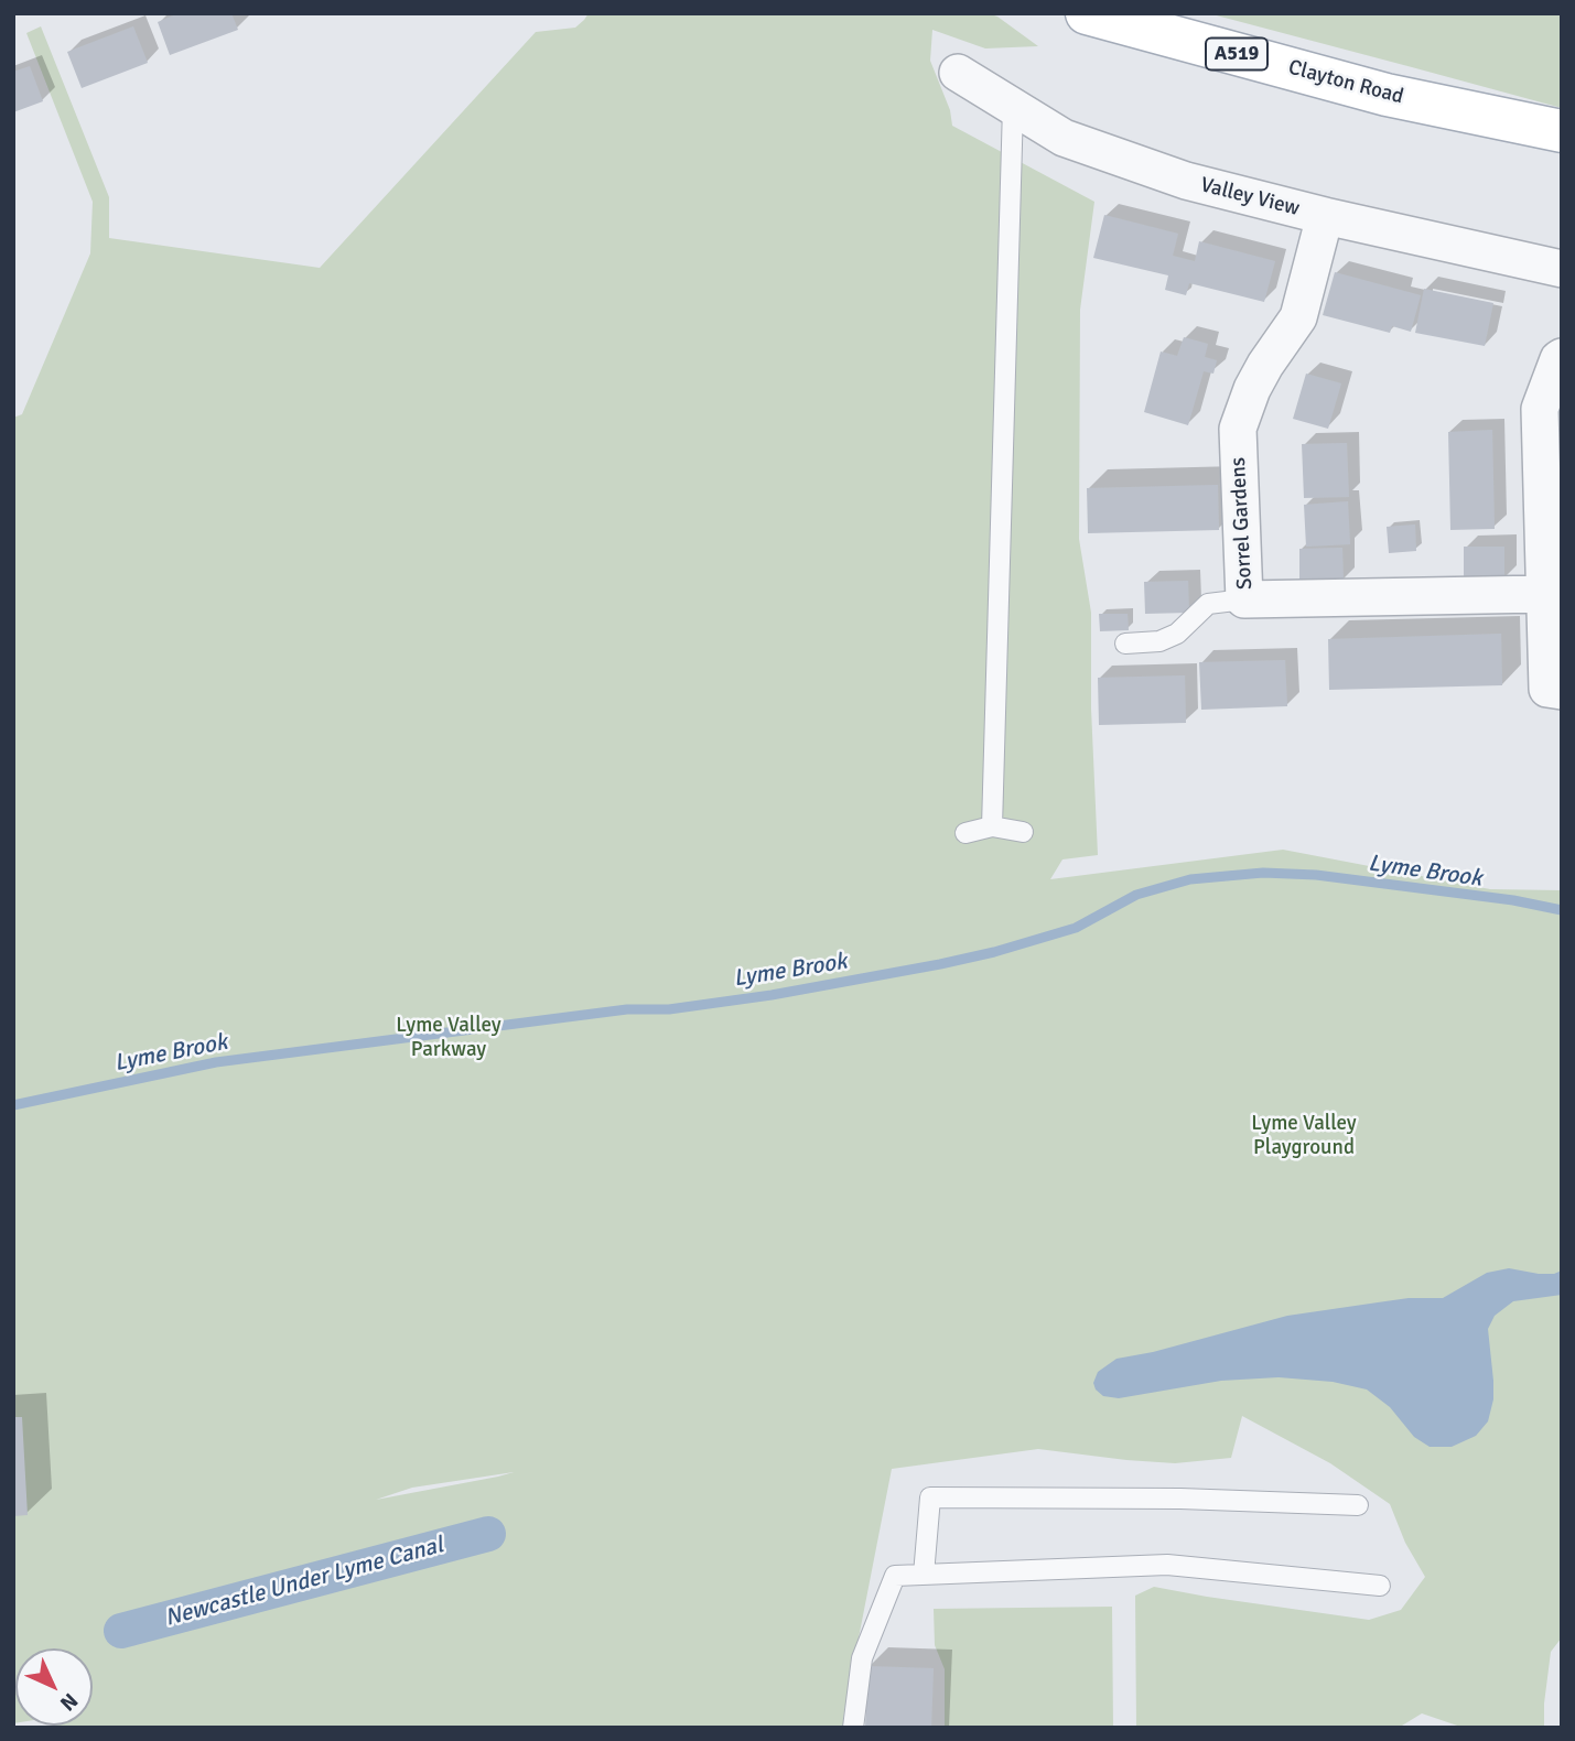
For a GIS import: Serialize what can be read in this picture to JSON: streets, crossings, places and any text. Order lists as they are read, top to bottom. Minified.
{"streets":{"main road":["A519","Clayton Road"],"street":["Valley View","Sorrel Gardens"]},"crossings":[["Valley View","Sorrel Gardens"]],"water":["Lyme Brook","Newcastle Under Lyme Canal"],"parks":["Lyme Valley Parkway","Lyme Valley Playground"],"north":"bottom right"}
